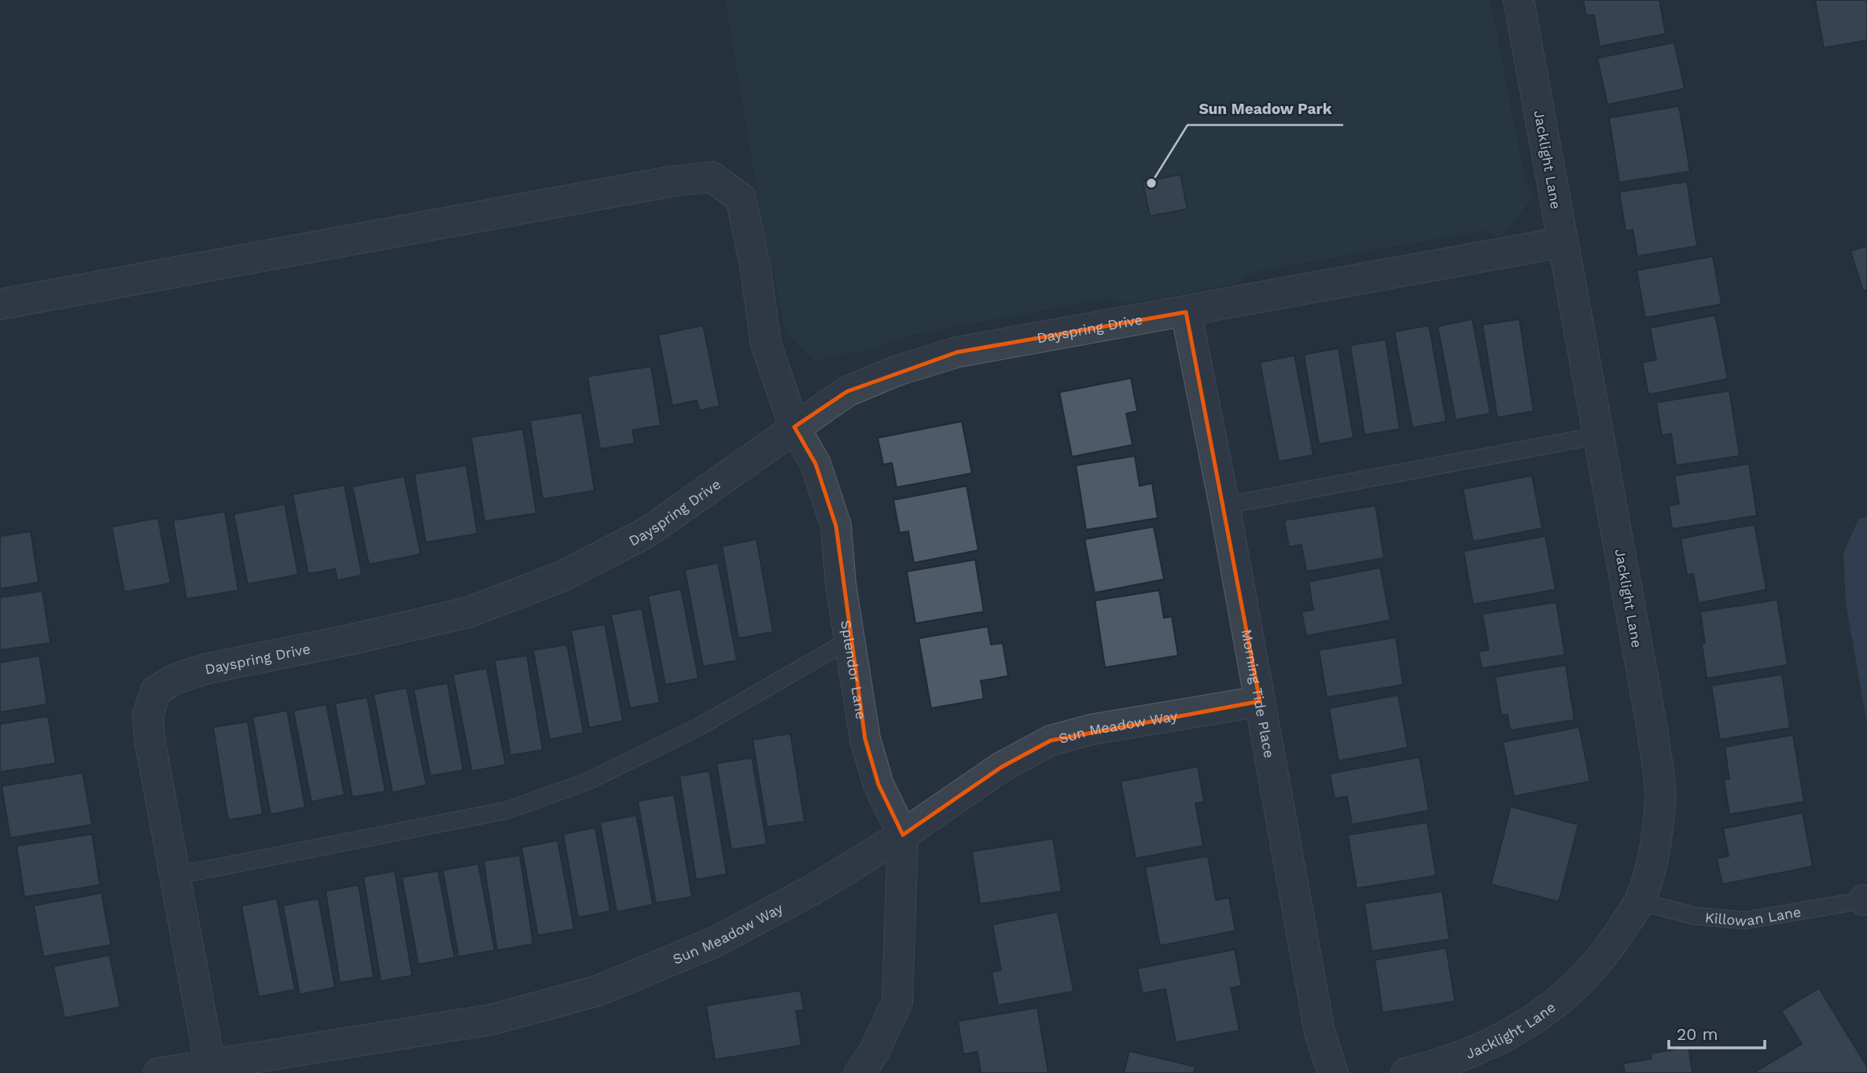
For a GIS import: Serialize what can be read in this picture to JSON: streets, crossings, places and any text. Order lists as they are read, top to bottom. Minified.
{"streets":{"street":["Jacklight Lane","Dayspring Drive","Splendor Lane","Morning Tide Place","Sun Meadow Way"],"lane":["Killowan Lane"]},"crossings":[["Jacklight Lane","Dayspring Drive"],["Jacklight Lane","Killowan Lane"],["Dayspring Drive","Splendor Lane"],["Dayspring Drive","Morning Tide Place"],["Dayspring Drive","Sun Meadow Way"],["Splendor Lane","Sun Meadow Way"],["Morning Tide Place","Sun Meadow Way"]],"places":["Sun Meadow Park"],"scale_bar":"20 m"}
